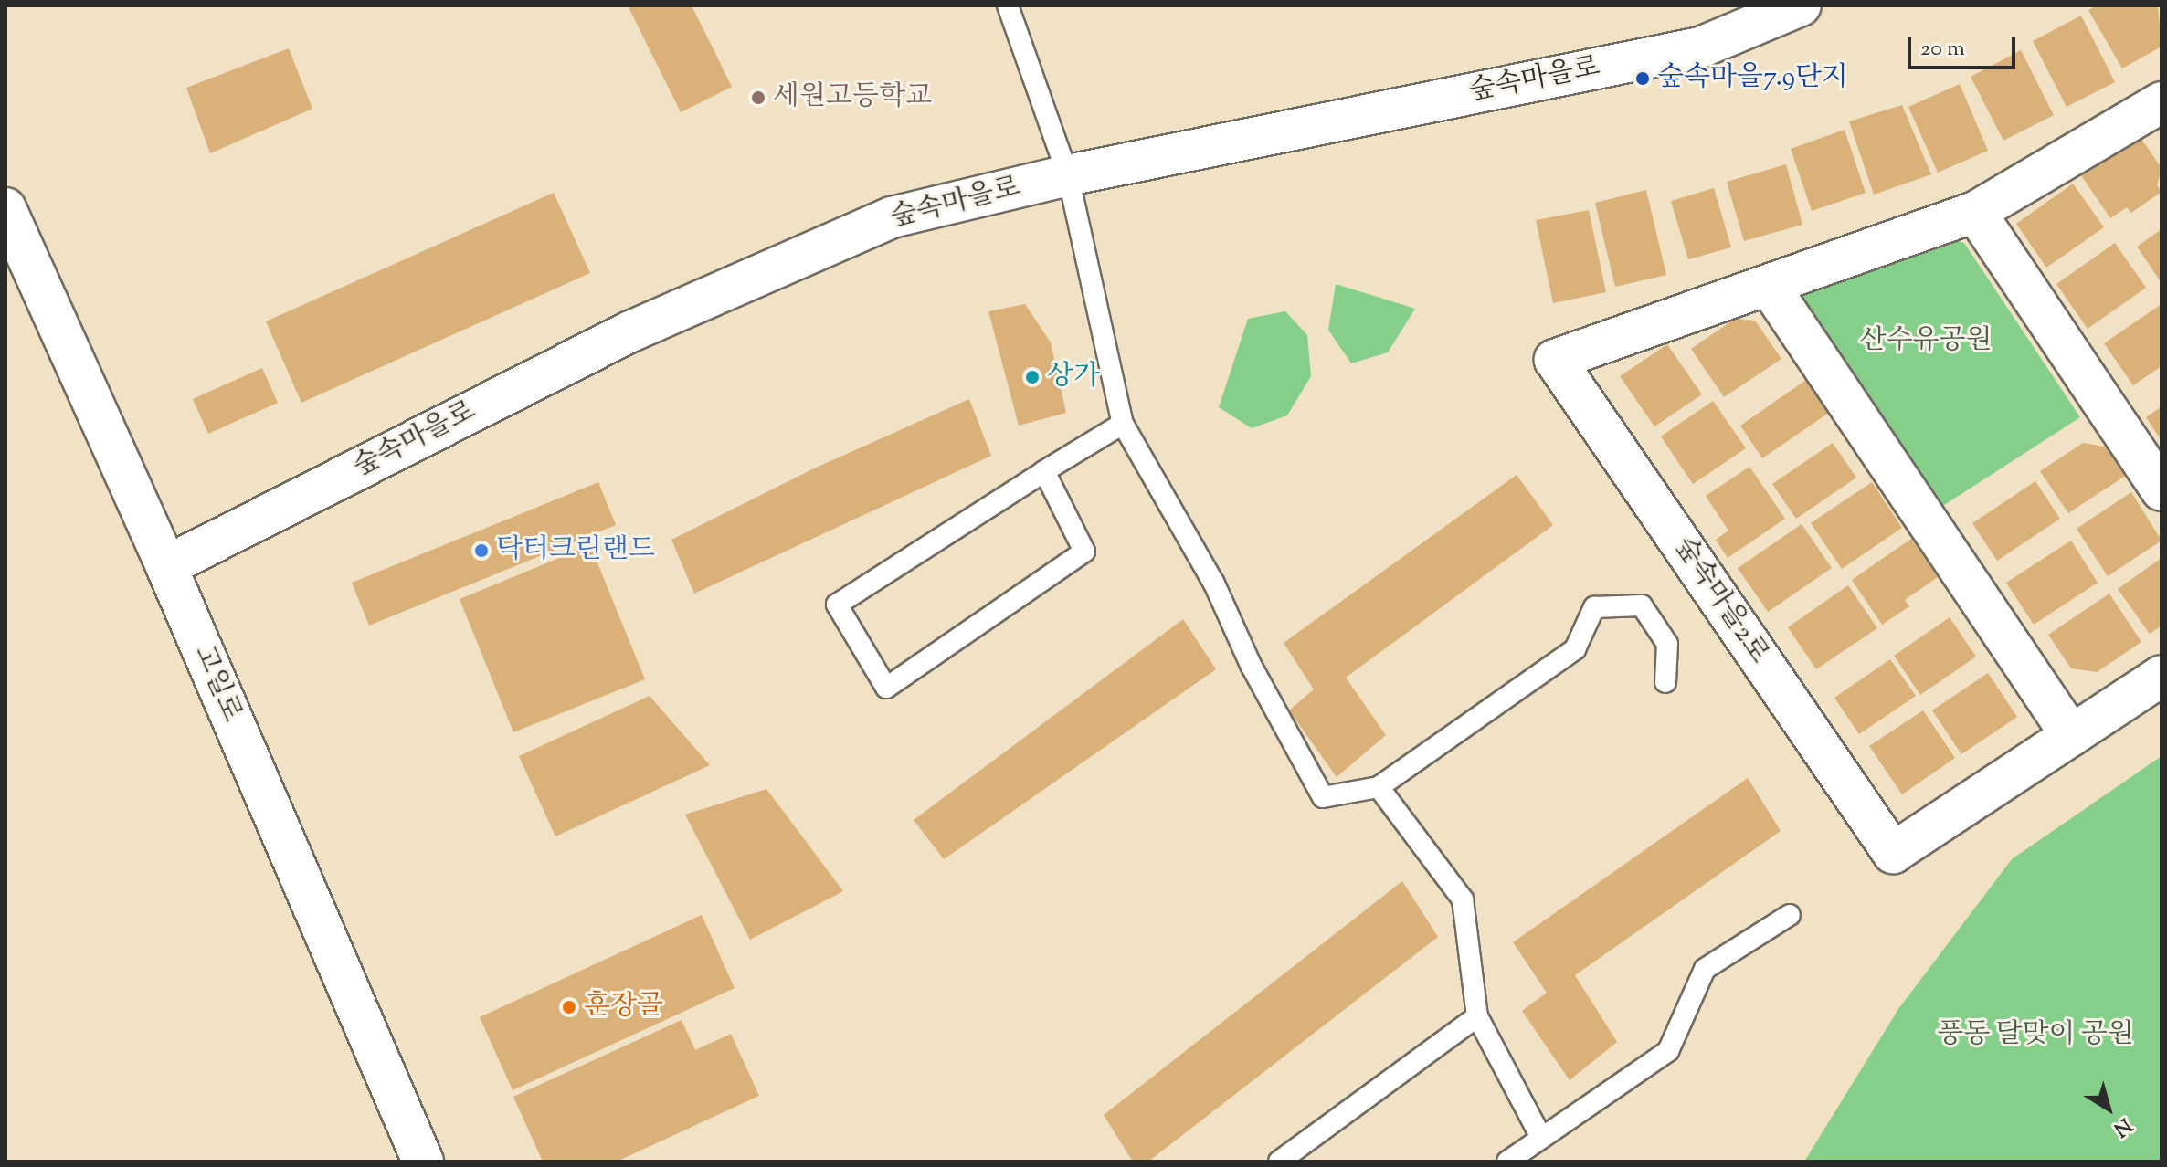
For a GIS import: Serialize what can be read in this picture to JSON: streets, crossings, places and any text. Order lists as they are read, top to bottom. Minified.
{"streets":{"main road":["숲속마을로","숲속마을2로","고일로"]},"crossings":[["숲속마을로","고일로"]],"parks":["산수유공원","풍동 달맞이 공원"],"places":["숲속마을7.9단지","세원고등학교","상가","닥터크린랜드","훈장골"],"scale_bar":"20 m","north":"bottom right"}
